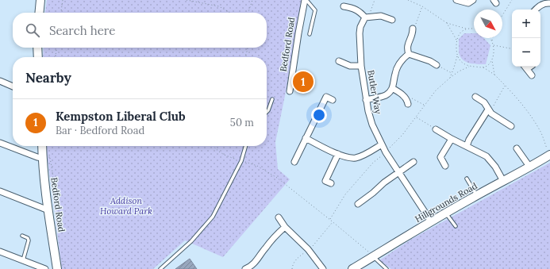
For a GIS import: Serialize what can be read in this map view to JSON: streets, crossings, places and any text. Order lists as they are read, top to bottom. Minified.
{"streets":{"street":["Bedford Road","Butler Way","Hillgrounds Road"]},"crossings":[["Butler Way","Hillgrounds Road"]],"parks":["Addison Howard Park"],"north":"bottom right","page":{"map_buttons":["+","−"],"search":"Search here","heading":"Nearby","pins":"1","list":[{"mark":"1","name":"Kempston Liberal Club","note":"Bar · Bedford Road","value":"50 m"}]}}
